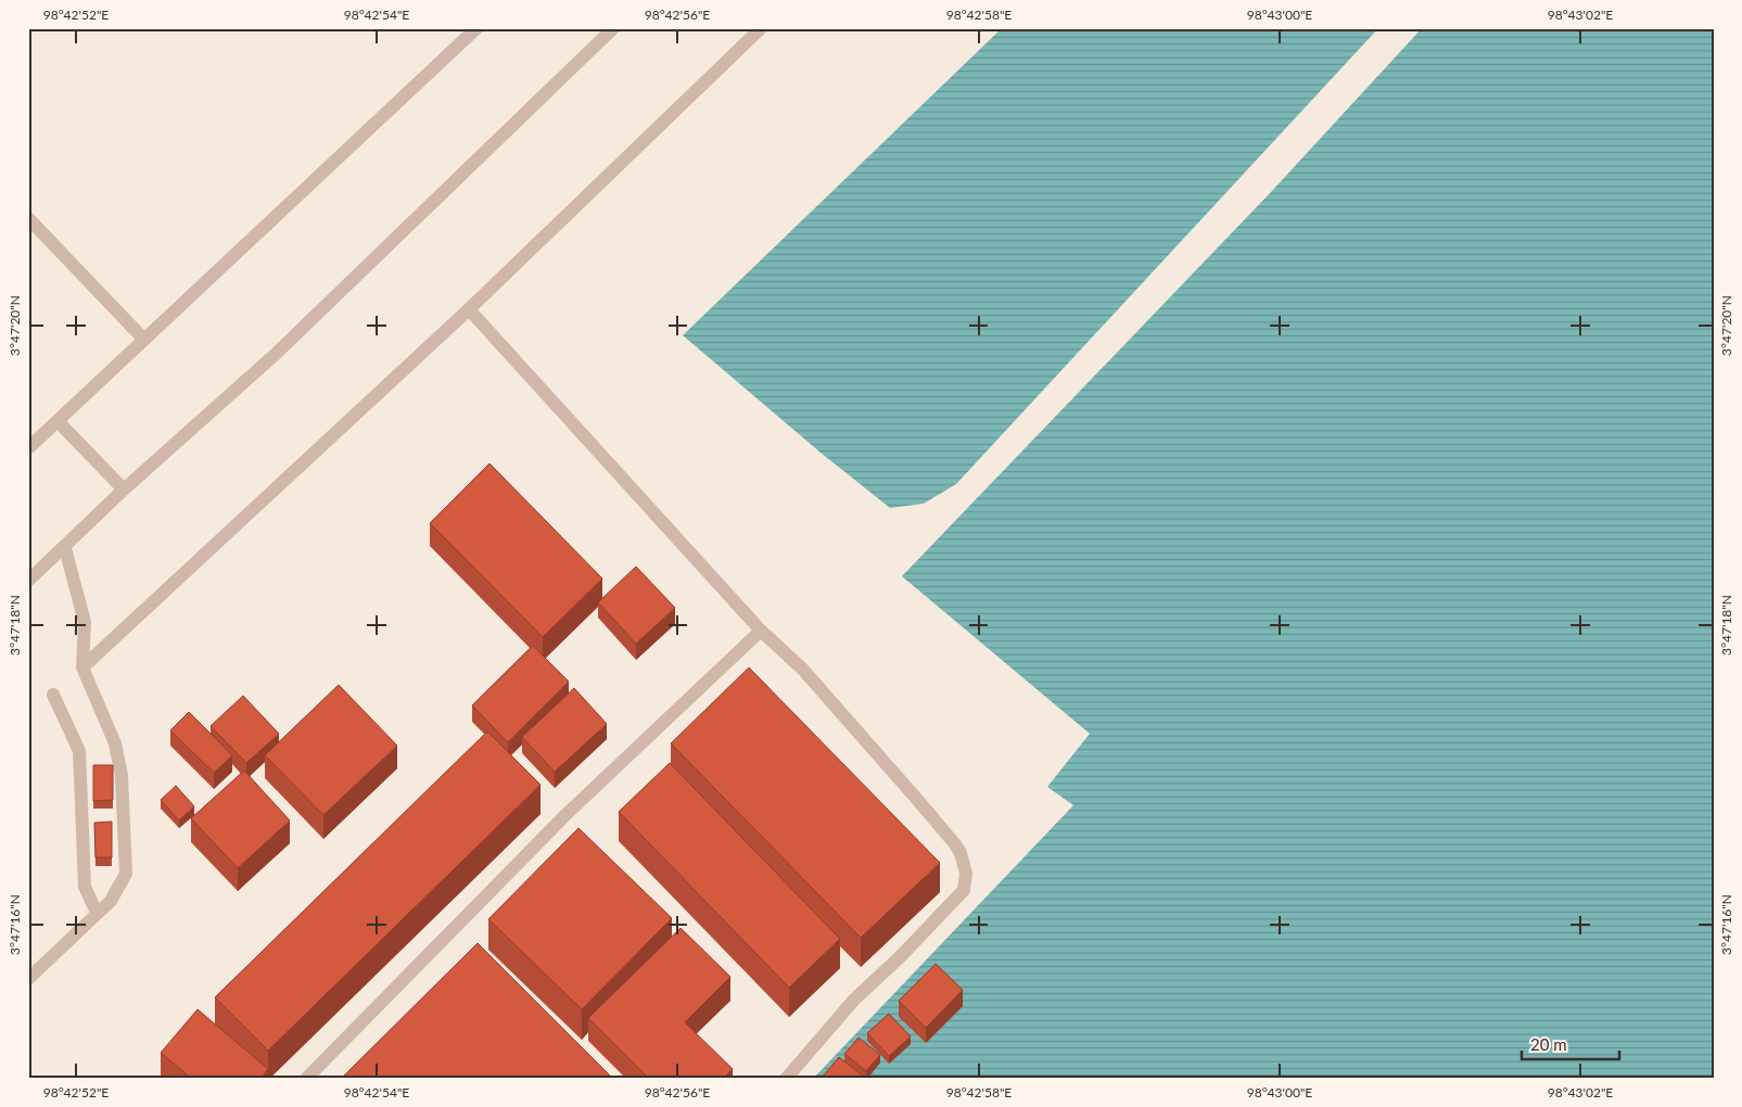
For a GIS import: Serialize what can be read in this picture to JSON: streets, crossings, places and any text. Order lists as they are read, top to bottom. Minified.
{"scale_bar":"20 m","coordinates":["98°42'52\"E","98°42'54\"E","98°42'56\"E","98°42'58\"E","98°43'00\"E","98°43'02\"E","3°47'20\"N","3°47'18\"N","3°47'16\"N"]}
